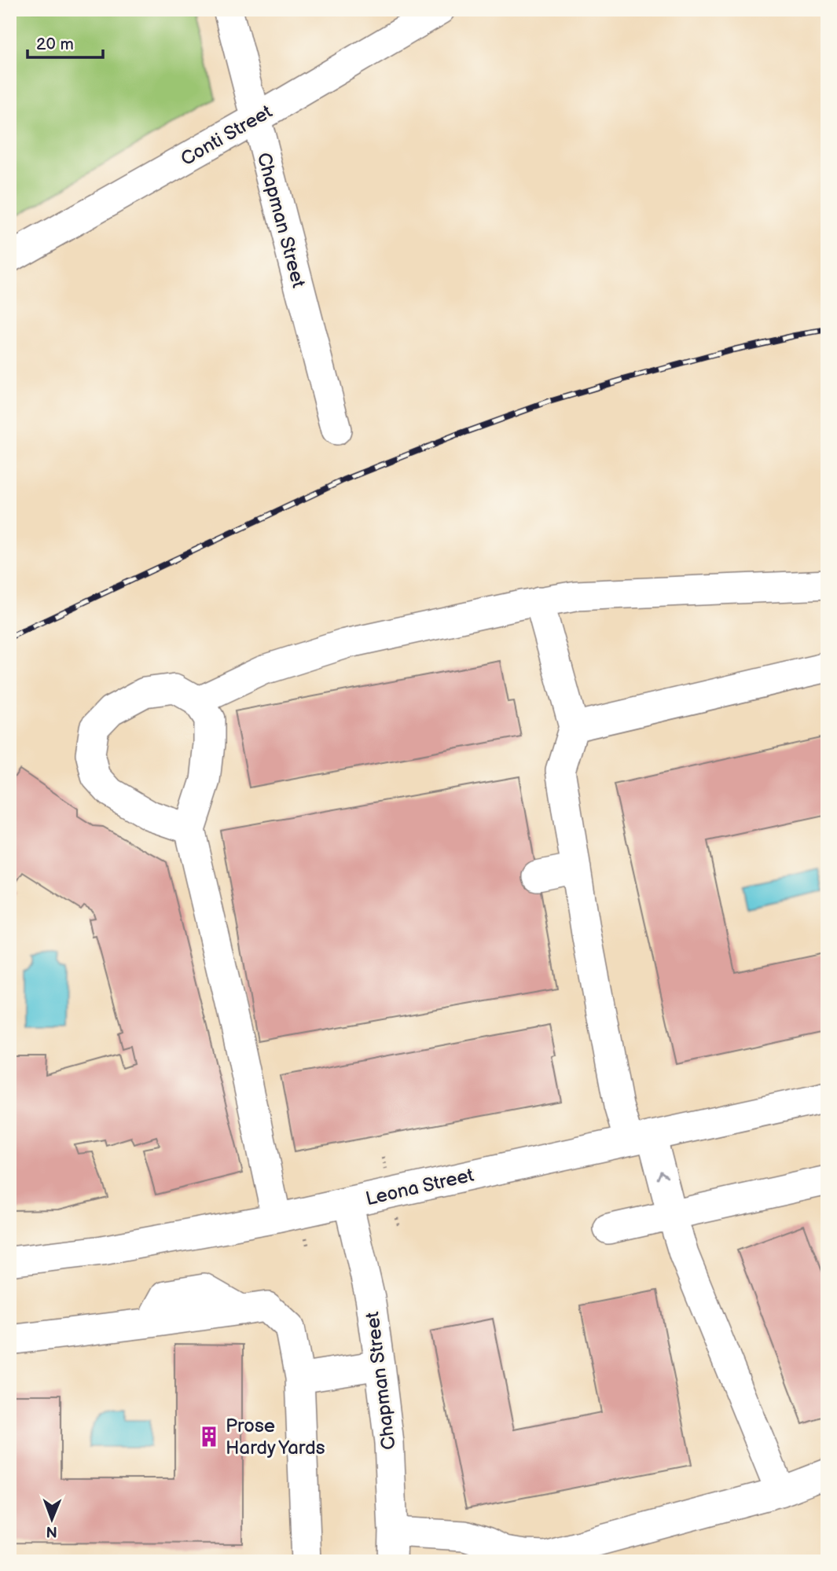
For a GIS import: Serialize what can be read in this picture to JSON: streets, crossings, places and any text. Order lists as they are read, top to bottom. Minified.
{"streets":{"street":["Conti Street","Chapman Street","Leona Street"]},"crossings":[["Conti Street","Chapman Street"],["Chapman Street","Leona Street"]],"places":{"building":["Prose Hardy Yards"]},"scale_bar":"20 m","north":"bottom"}
